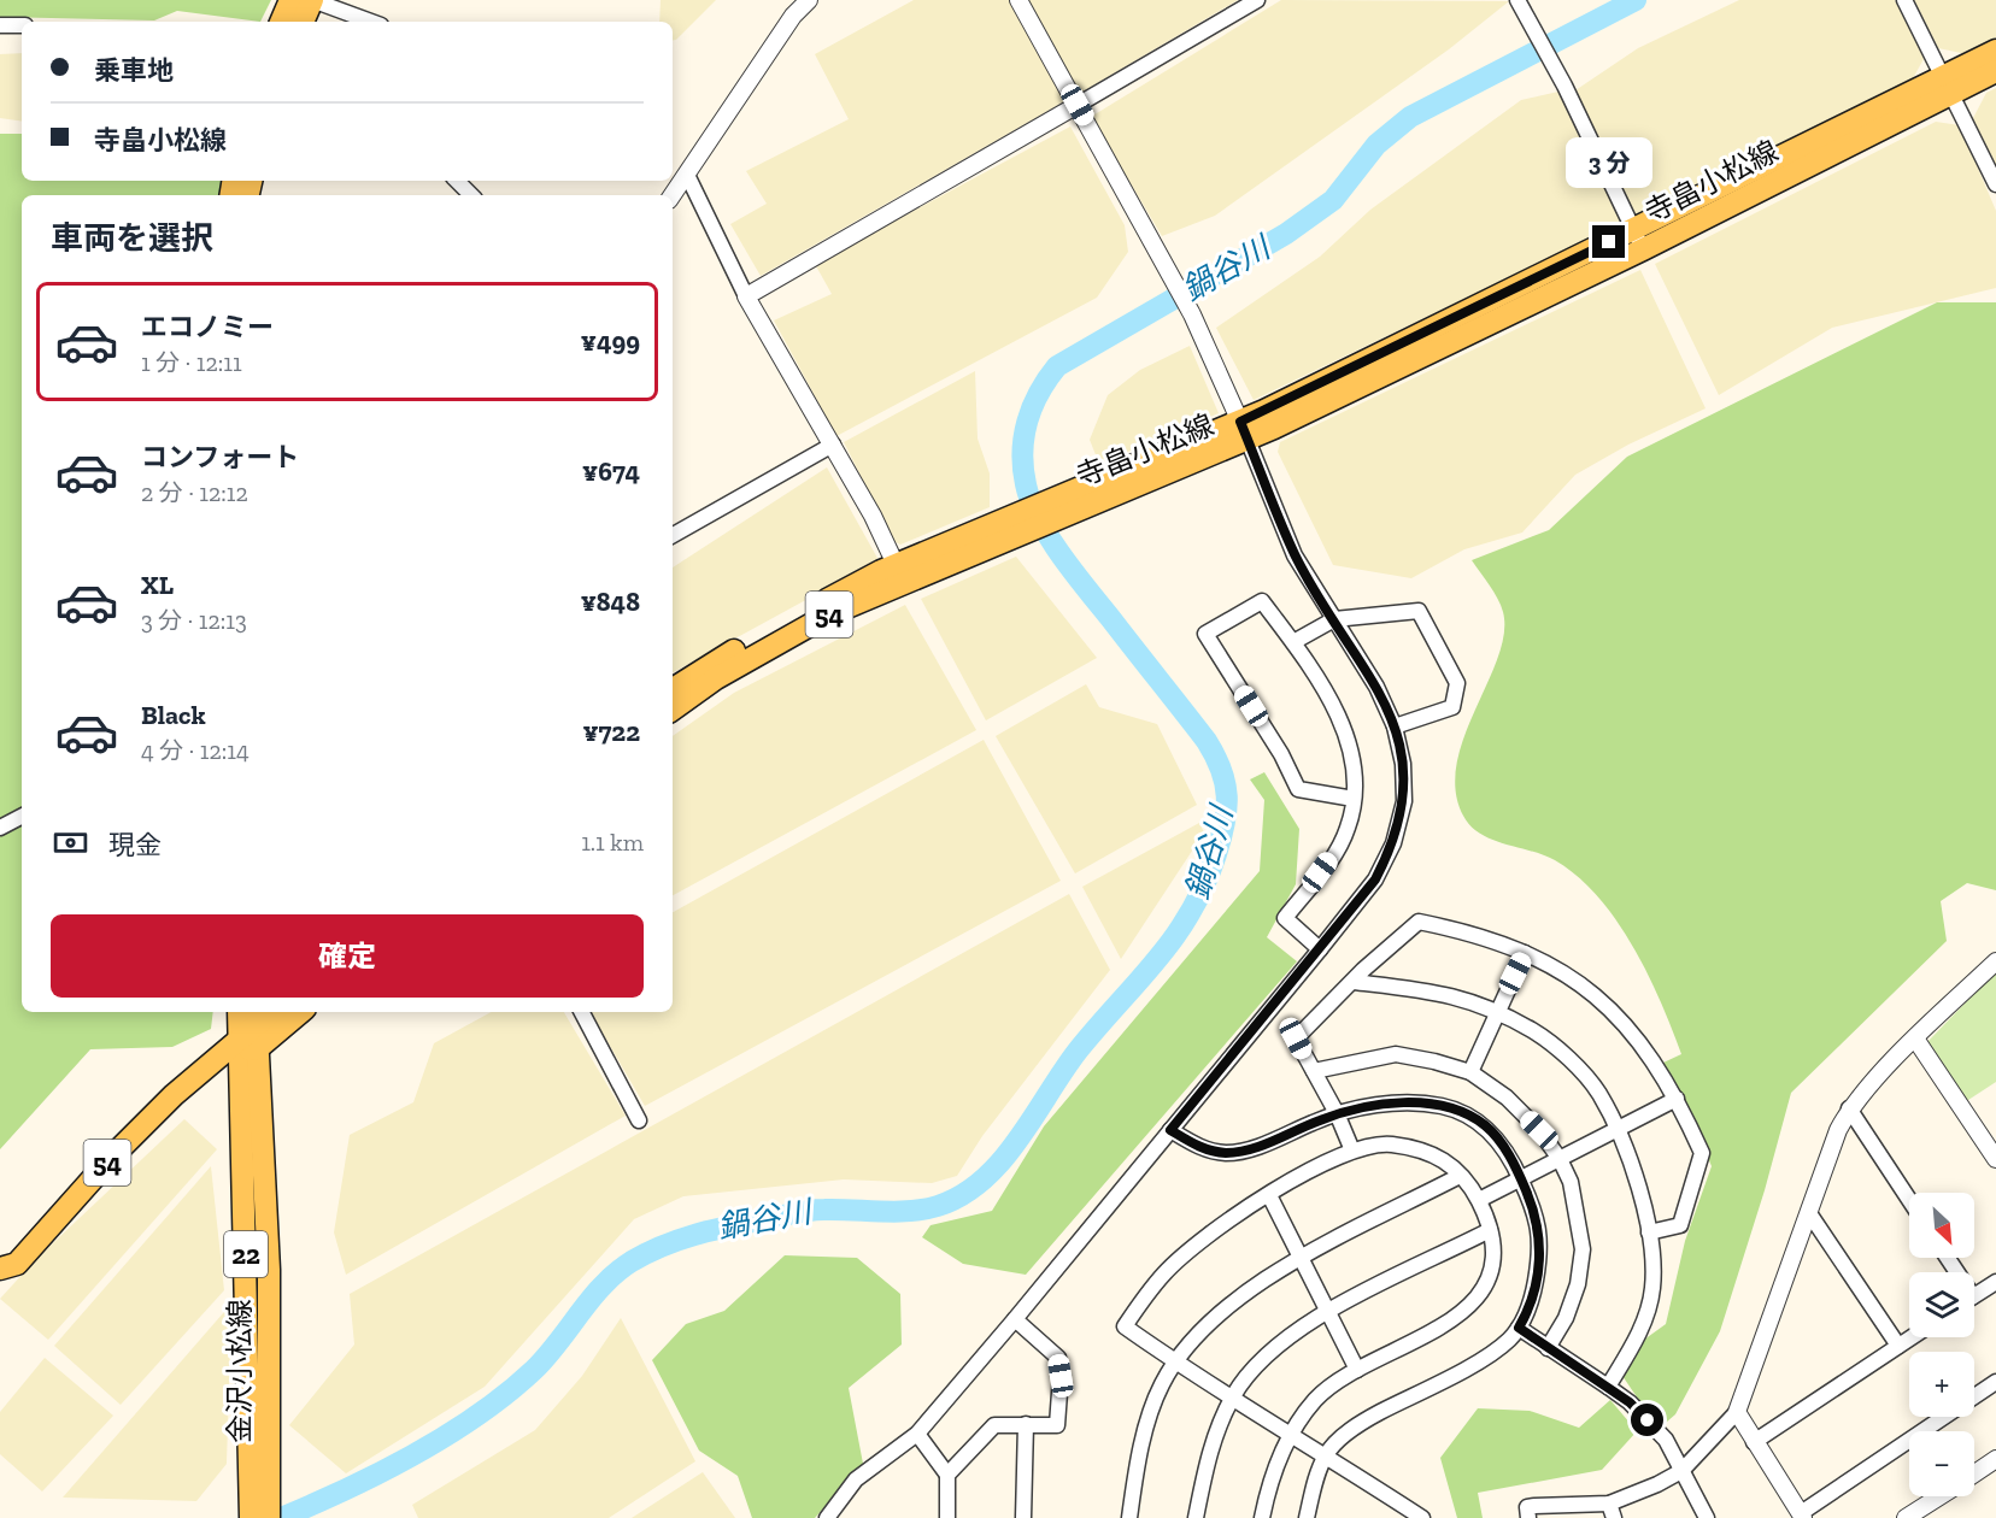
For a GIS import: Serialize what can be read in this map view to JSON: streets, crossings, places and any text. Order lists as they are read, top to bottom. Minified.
{"streets":{"main road":["寺畠小松線","54","22","金沢小松線"]},"crossings":[["54","金沢小松線"]],"water":["鍋谷川"],"north":"bottom right","page":{"banner":["乗車地","寺畠小松線"],"bubble":"3 分","heading":"車両を選択","list":[{"name":"エコノミー","note":"1 分 · 12:11","value":"¥499"},{"name":"コンフォート","note":"2 分 · 12:12","value":"¥674"},{"name":"XL","note":"3 分 · 12:13","value":"¥848"},{"name":"Black","note":"4 分 · 12:14","value":"¥722"}],"pay":["現金","1.1 km"],"buttons":"確定","map_buttons":["+","−"]}}
